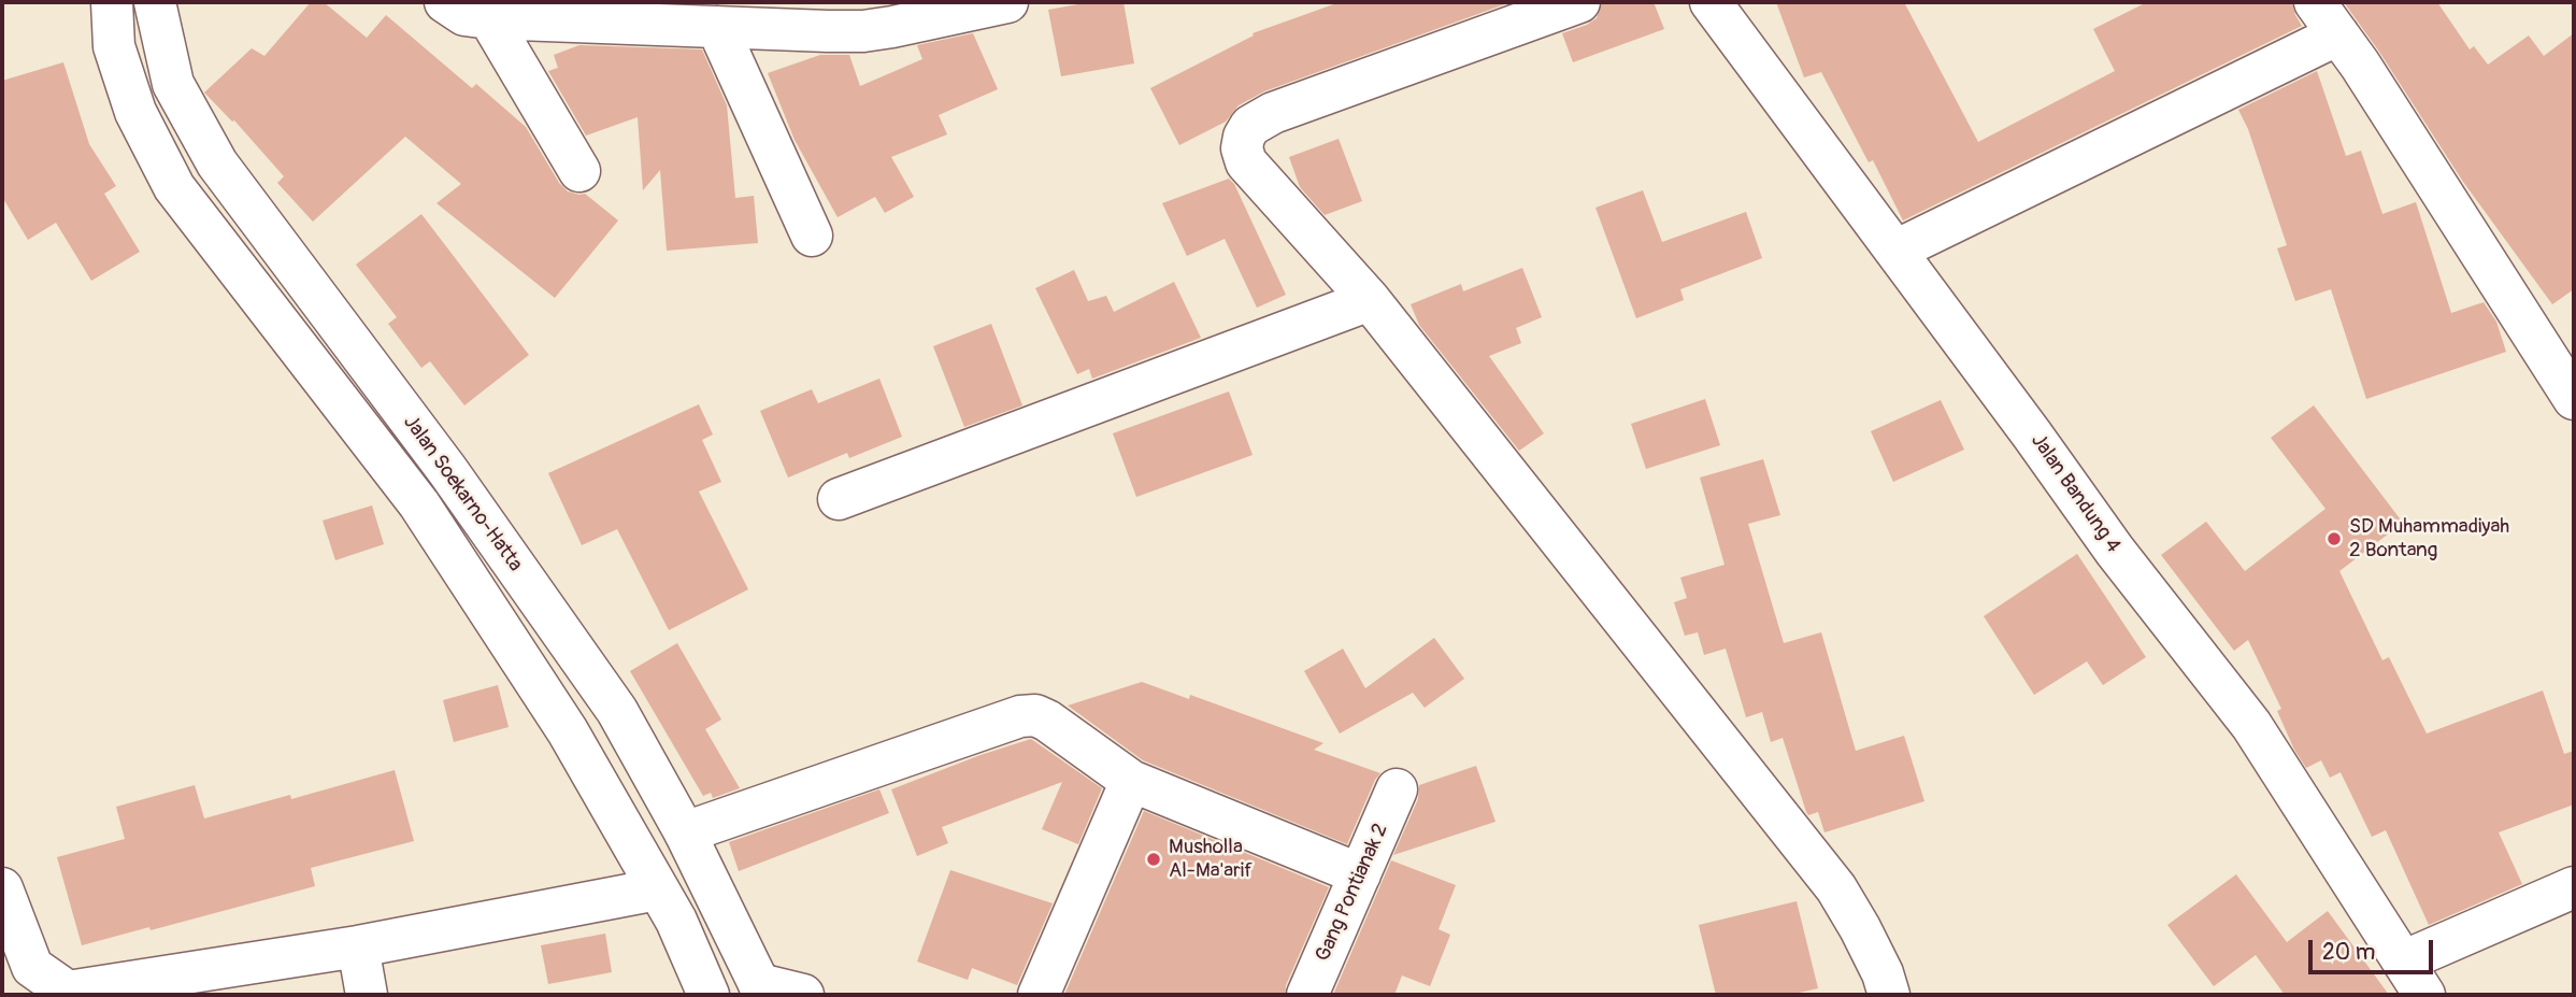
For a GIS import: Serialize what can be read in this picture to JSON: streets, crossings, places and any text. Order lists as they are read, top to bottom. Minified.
{"streets":{"street":["Jalan Soekarno-Hatta","Jalan Bandung 4","Gang Pontianak 2"]},"places":["SD Muhammadiyah 2 Bontang","Musholla Al-Ma'arif"],"scale_bar":"20 m"}
